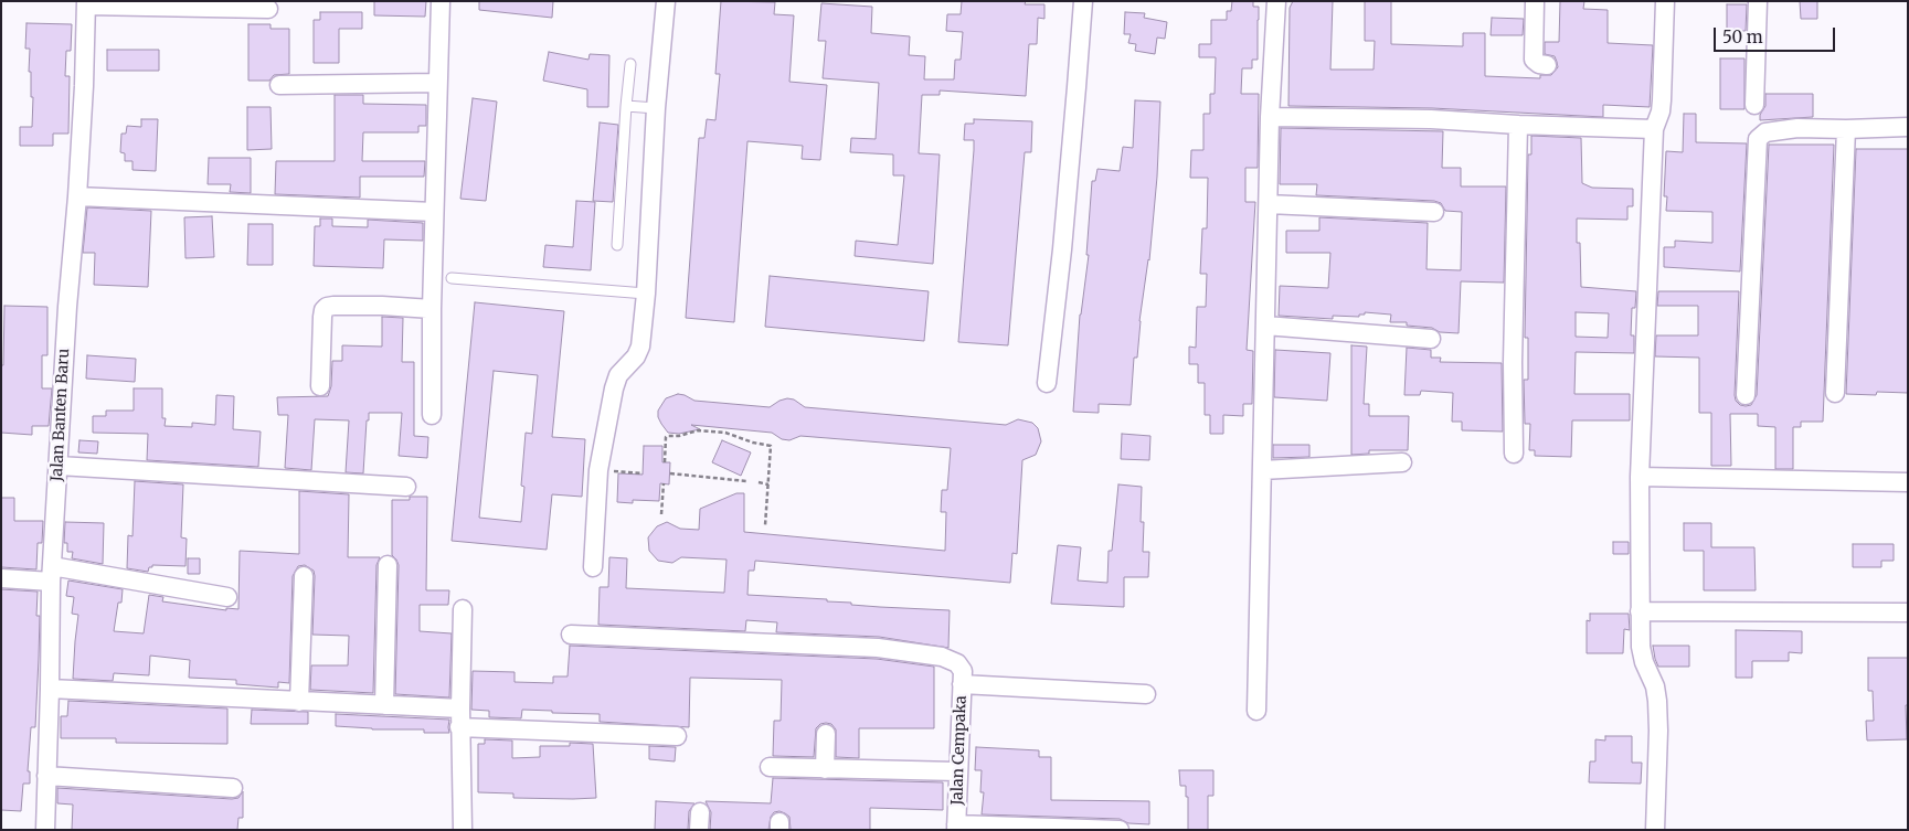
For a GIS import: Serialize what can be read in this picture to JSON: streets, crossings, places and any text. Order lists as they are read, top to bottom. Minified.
{"streets":{"street":["Jalan Banten Baru","Jalan Cempaka"]},"scale_bar":"50 m"}
